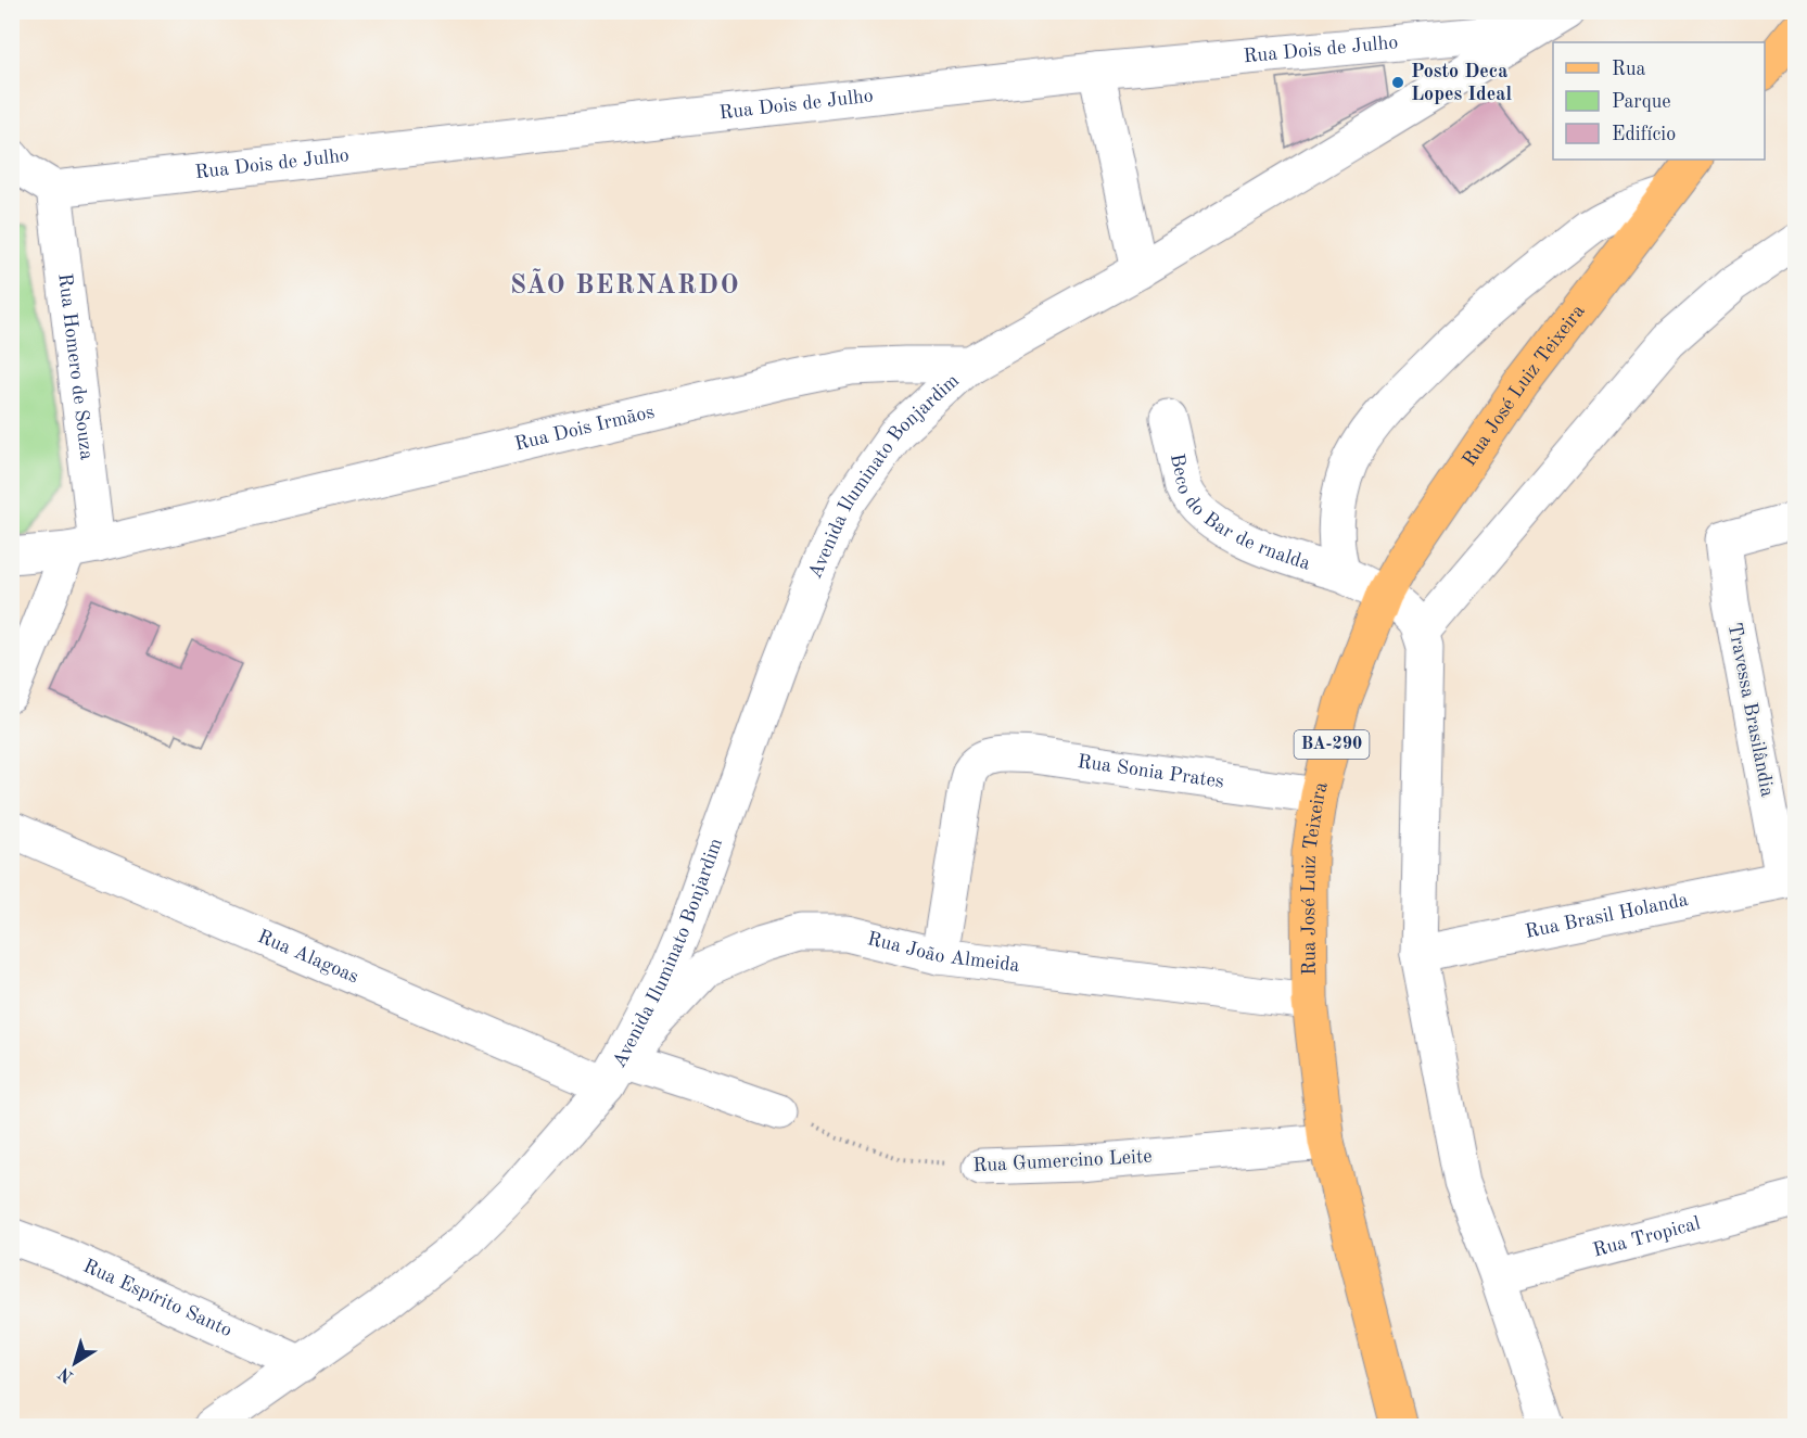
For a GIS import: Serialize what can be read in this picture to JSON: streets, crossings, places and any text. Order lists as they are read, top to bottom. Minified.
{"streets":{"main road":["Rua José Luiz Teixeira","BA-290"],"street":["Rua Dois de Julho","Rua Homero de Souza","Rua Dois Irmãos","Avenida Iluminato Bonjardim","Beco do Bar de rnalda","Travessa Brasilândia","Rua Sonia Prates","Rua Brasil Holanda","Rua João Almeida","Rua Alagoas","Rua Gumercino Leite","Rua Tropical","Rua Espírito Santo"]},"crossings":[["Rua Dois de Julho","Rua Homero de Souza"],["Rua Homero de Souza","Rua Dois Irmãos"],["Rua José Luiz Teixeira","Beco do Bar de rnalda"],["Rua José Luiz Teixeira","Rua Sonia Prates"],["Rua José Luiz Teixeira","Rua João Almeida"],["Rua José Luiz Teixeira","Rua Gumercino Leite"],["Rua Dois Irmãos","Avenida Iluminato Bonjardim"],["Avenida Iluminato Bonjardim","Rua João Almeida"],["Avenida Iluminato Bonjardim","Rua Alagoas"],["Avenida Iluminato Bonjardim","Rua Espírito Santo"],["Travessa Brasilândia","Rua Brasil Holanda"],["Rua Sonia Prates","Rua João Almeida"],["Rua João Almeida","Rua Alagoas"]],"districts":["SÃO BERNARDO"],"places":["Posto Deca Lopes Ideal"],"legend":["Rua","Parque","Edifício"],"north":"bottom left"}
